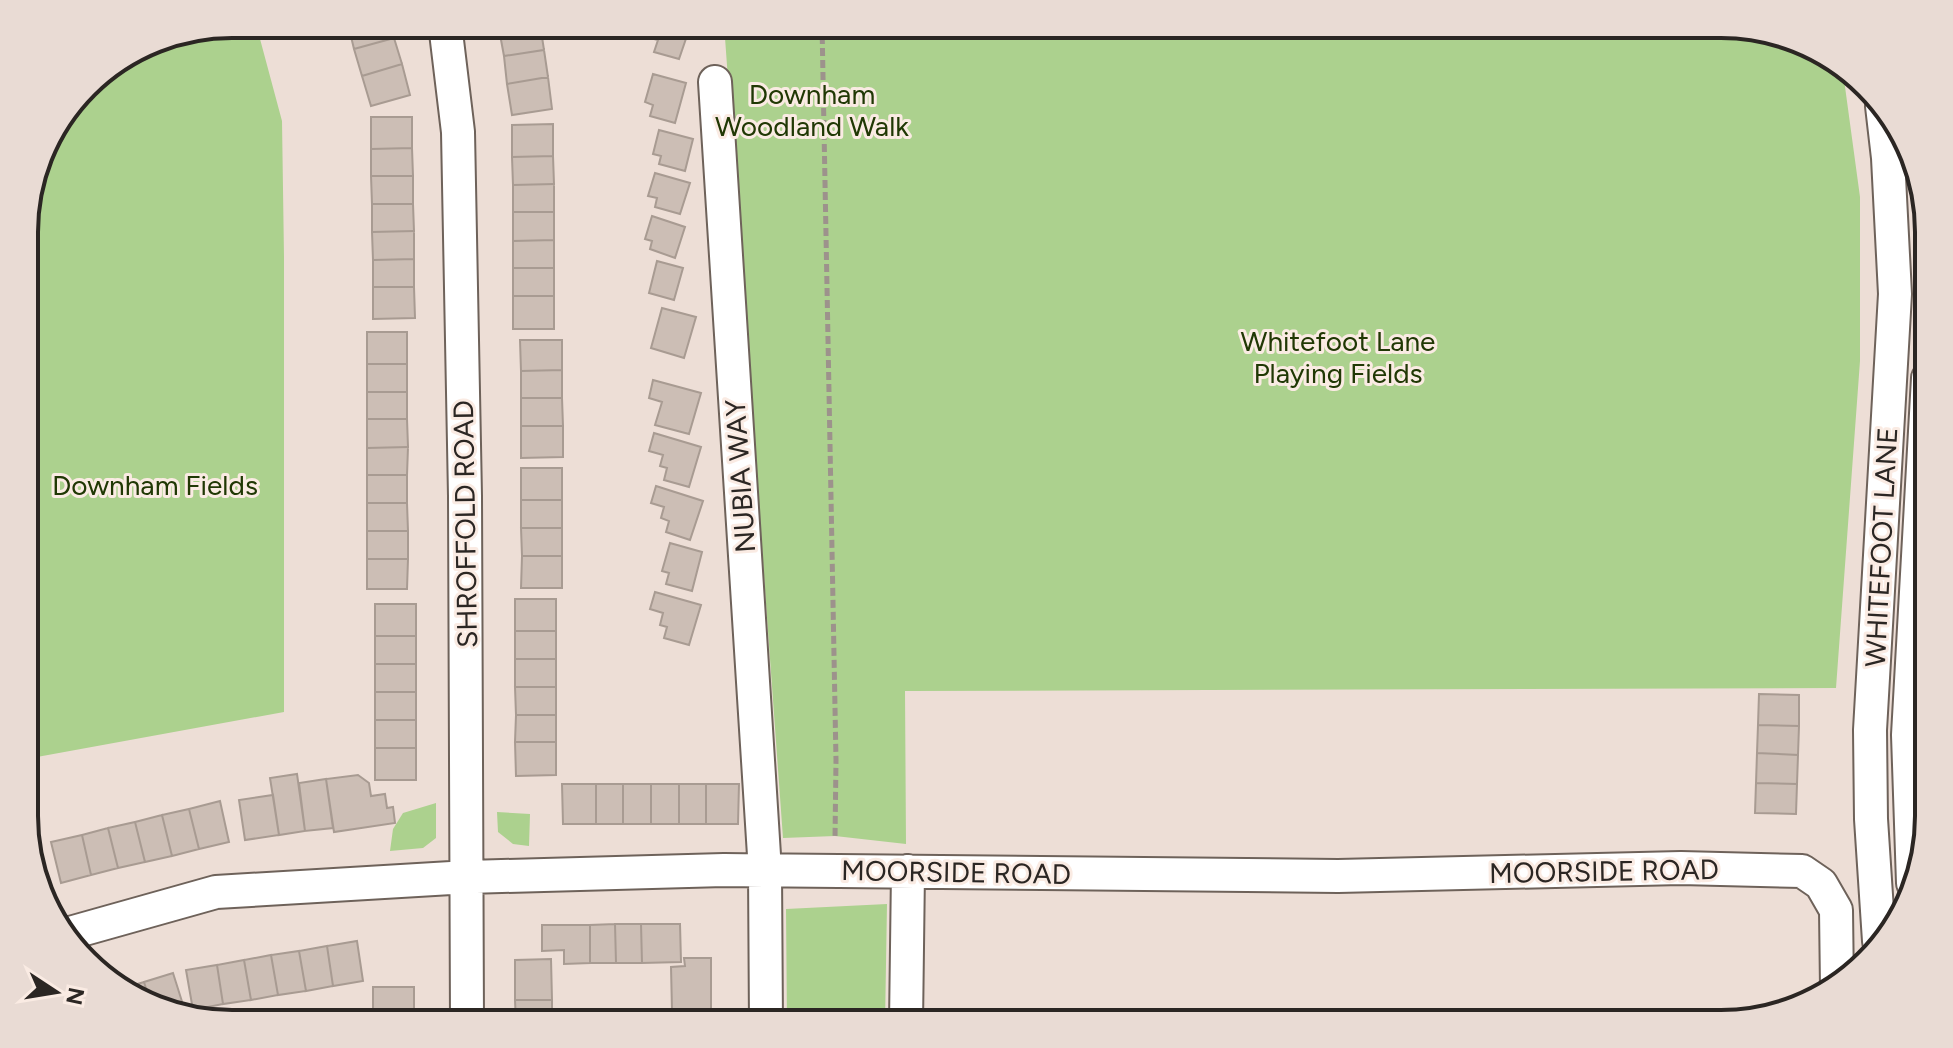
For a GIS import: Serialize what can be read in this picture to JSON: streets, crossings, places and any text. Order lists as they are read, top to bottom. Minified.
{"streets":{"street":["NUBIA WAY","SHROFFOLD ROAD","WHITEFOOT LANE","MOORSIDE ROAD"]},"crossings":[["NUBIA WAY","MOORSIDE ROAD"],["SHROFFOLD ROAD","MOORSIDE ROAD"]],"parks":["Downham Woodland Walk","Whitefoot Lane Playing Fields","Downham Fields"],"north":"right"}
